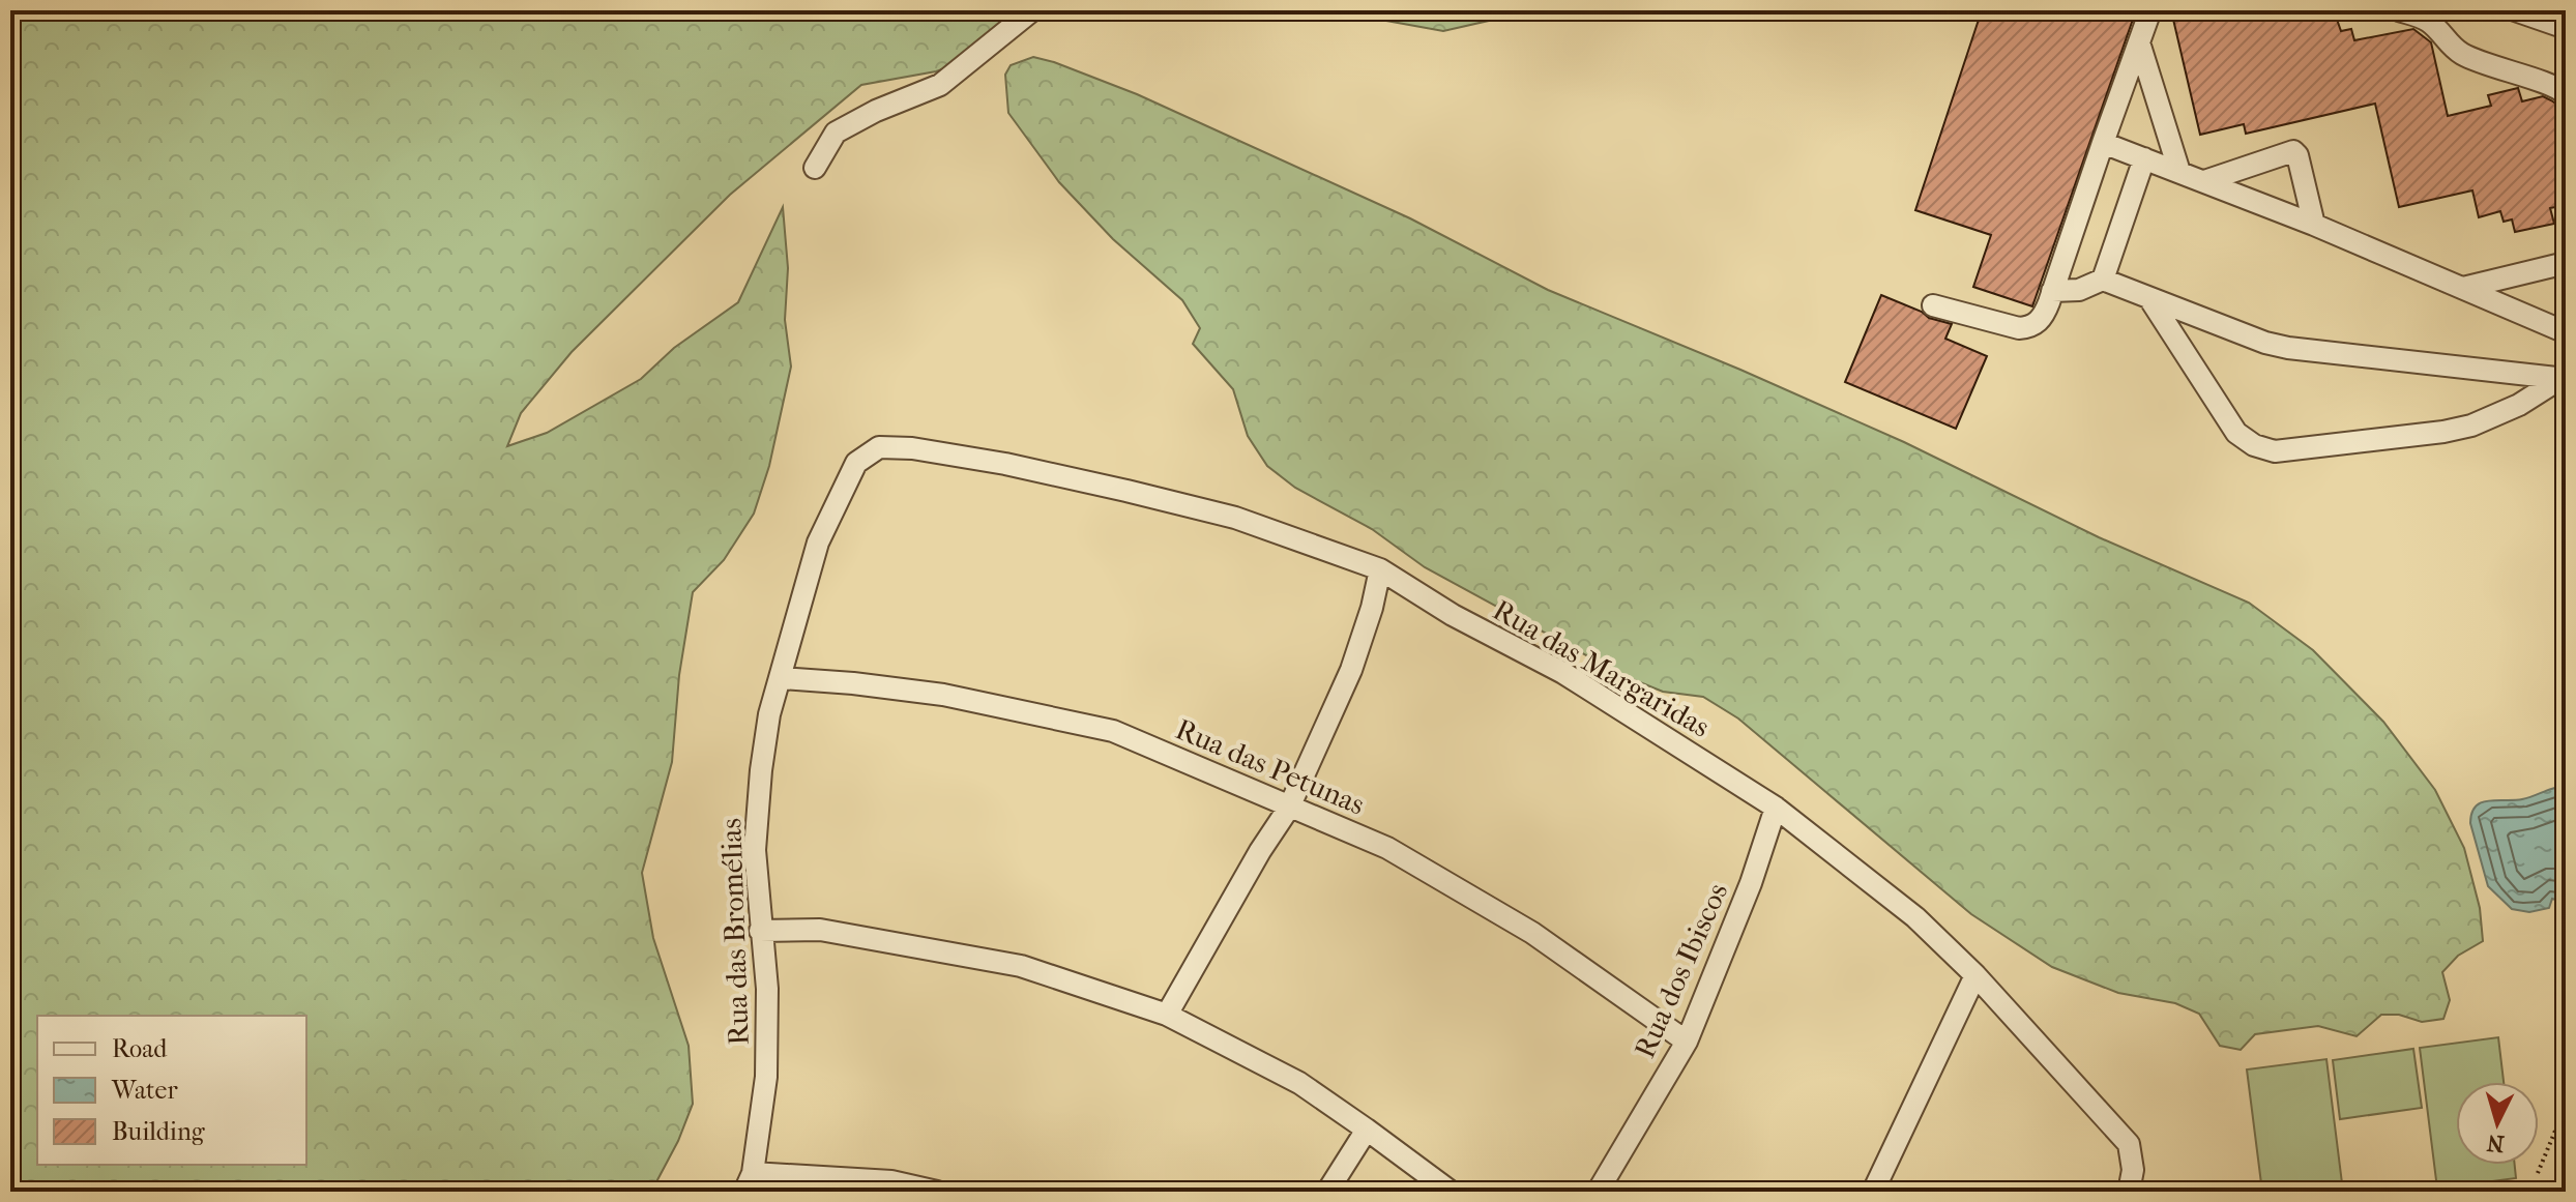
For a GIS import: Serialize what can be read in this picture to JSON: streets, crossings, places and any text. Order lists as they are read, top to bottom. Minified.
{"streets":{"street":["Rua das Margaridas","Rua das Petunas","Rua das Bromélias","Rua dos Ibiscos"]},"crossings":[["Rua das Margaridas","Rua das Bromélias"],["Rua das Margaridas","Rua dos Ibiscos"],["Rua das Petunas","Rua das Bromélias"],["Rua das Petunas","Rua dos Ibiscos"]],"legend":["Road","Water","Building"],"north":"bottom"}
